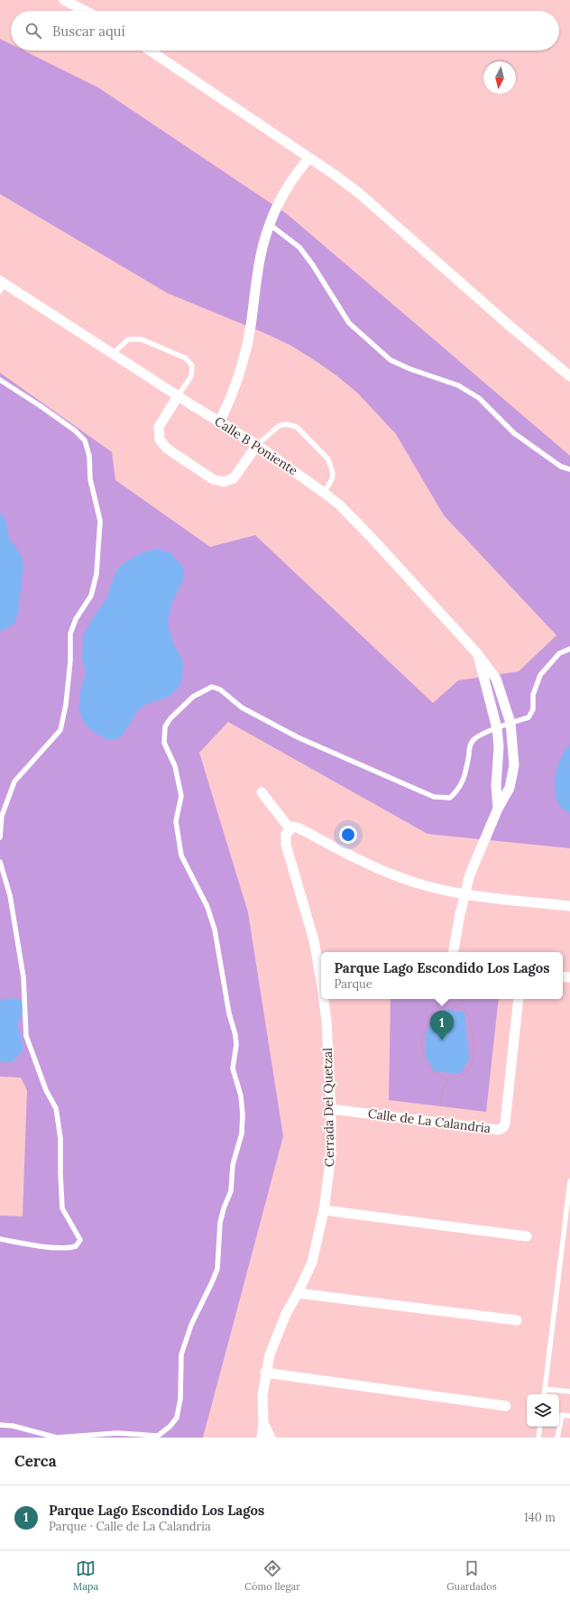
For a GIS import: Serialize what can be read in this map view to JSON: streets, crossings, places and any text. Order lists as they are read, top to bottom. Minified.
{"streets":{"street":["Calle B Poniente","Cerrada Del Quetzal","Calle de La Calandria"]},"crossings":[["Cerrada Del Quetzal","Calle de La Calandria"]],"north":"bottom","page":{"search":"Buscar aquí","popup":["Parque Lago Escondido Los Lagos","Parque"],"pins":"1","heading":"Cerca","list":[{"mark":"1","name":"Parque Lago Escondido Los Lagos","note":"Parque · Calle de La Calandria","value":"140 m"}],"nav":["Mapa","Cómo llegar","Guardados"]}}
